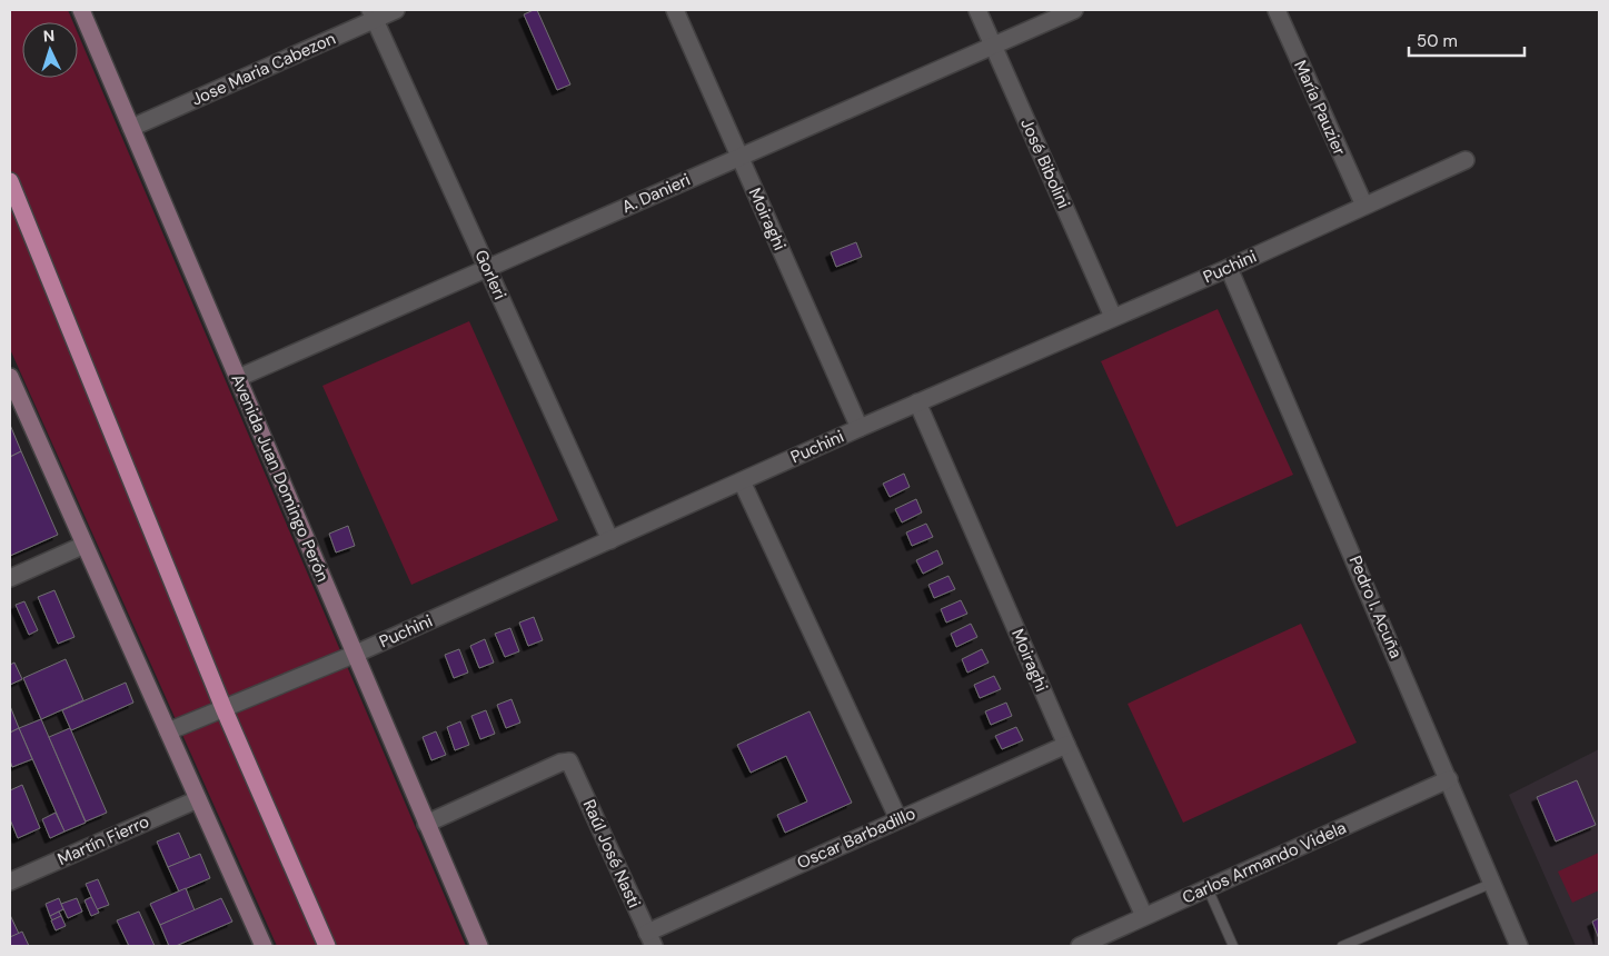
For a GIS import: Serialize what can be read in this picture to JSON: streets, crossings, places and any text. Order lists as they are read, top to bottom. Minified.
{"streets":{"main road":["Avenida Juan Domingo Perón"],"street":["Jose Maria Cabezon","María Pauzier","José Bibolini","A. Danieri","Moiraghi","Puchini","Gorleri","Pedro I. Acuña","Oscar Barbadillo","Martín Fierro","Raúl José Nasti","Carlos Armando Videla"]},"crossings":[["Jose Maria Cabezon","Gorleri"],["Jose Maria Cabezon","Avenida Juan Domingo Perón"],["María Pauzier","Puchini"],["José Bibolini","A. Danieri"],["José Bibolini","Puchini"],["A. Danieri","Moiraghi"],["A. Danieri","Gorleri"],["A. Danieri","Avenida Juan Domingo Perón"],["Moiraghi","Puchini"],["Moiraghi","Oscar Barbadillo"],["Moiraghi","Carlos Armando Videla"],["Puchini","Gorleri"],["Puchini","Avenida Juan Domingo Perón"],["Puchini","Pedro I. Acuña"],["Avenida Juan Domingo Perón","Raúl José Nasti"],["Pedro I. Acuña","Carlos Armando Videla"],["Oscar Barbadillo","Raúl José Nasti"]],"scale_bar":"50 m","north":"top"}
